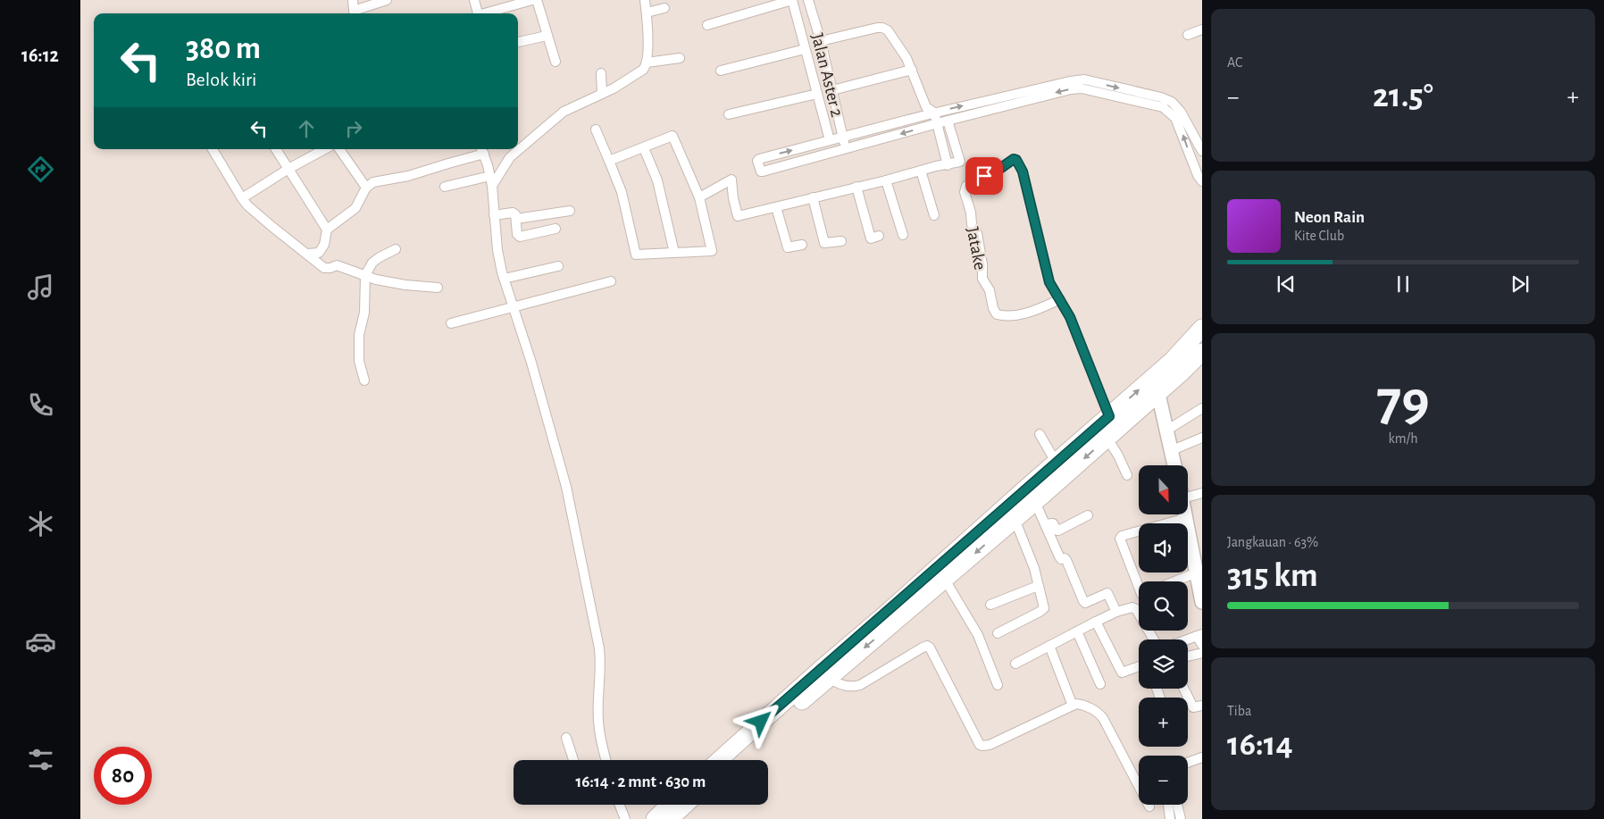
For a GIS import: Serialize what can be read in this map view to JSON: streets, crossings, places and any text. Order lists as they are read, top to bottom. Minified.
{"streets":{"street":["Jalan Aster 2","Jatake"]},"north":"bottom","page":{"tabs":"16:12","tile":["AC",["79","km/h"],["Jangkauan · 63%","315 km"],["Tiba","16:14"]],"turn":["380 m","Belok kiri"],"heat":["−","21.5°","+"],"song":["Neon Rain","Kite Club"],"map_buttons":["+","−"],"limit":"80","trip":"16:14 · 2 mnt · 630 m"}}
